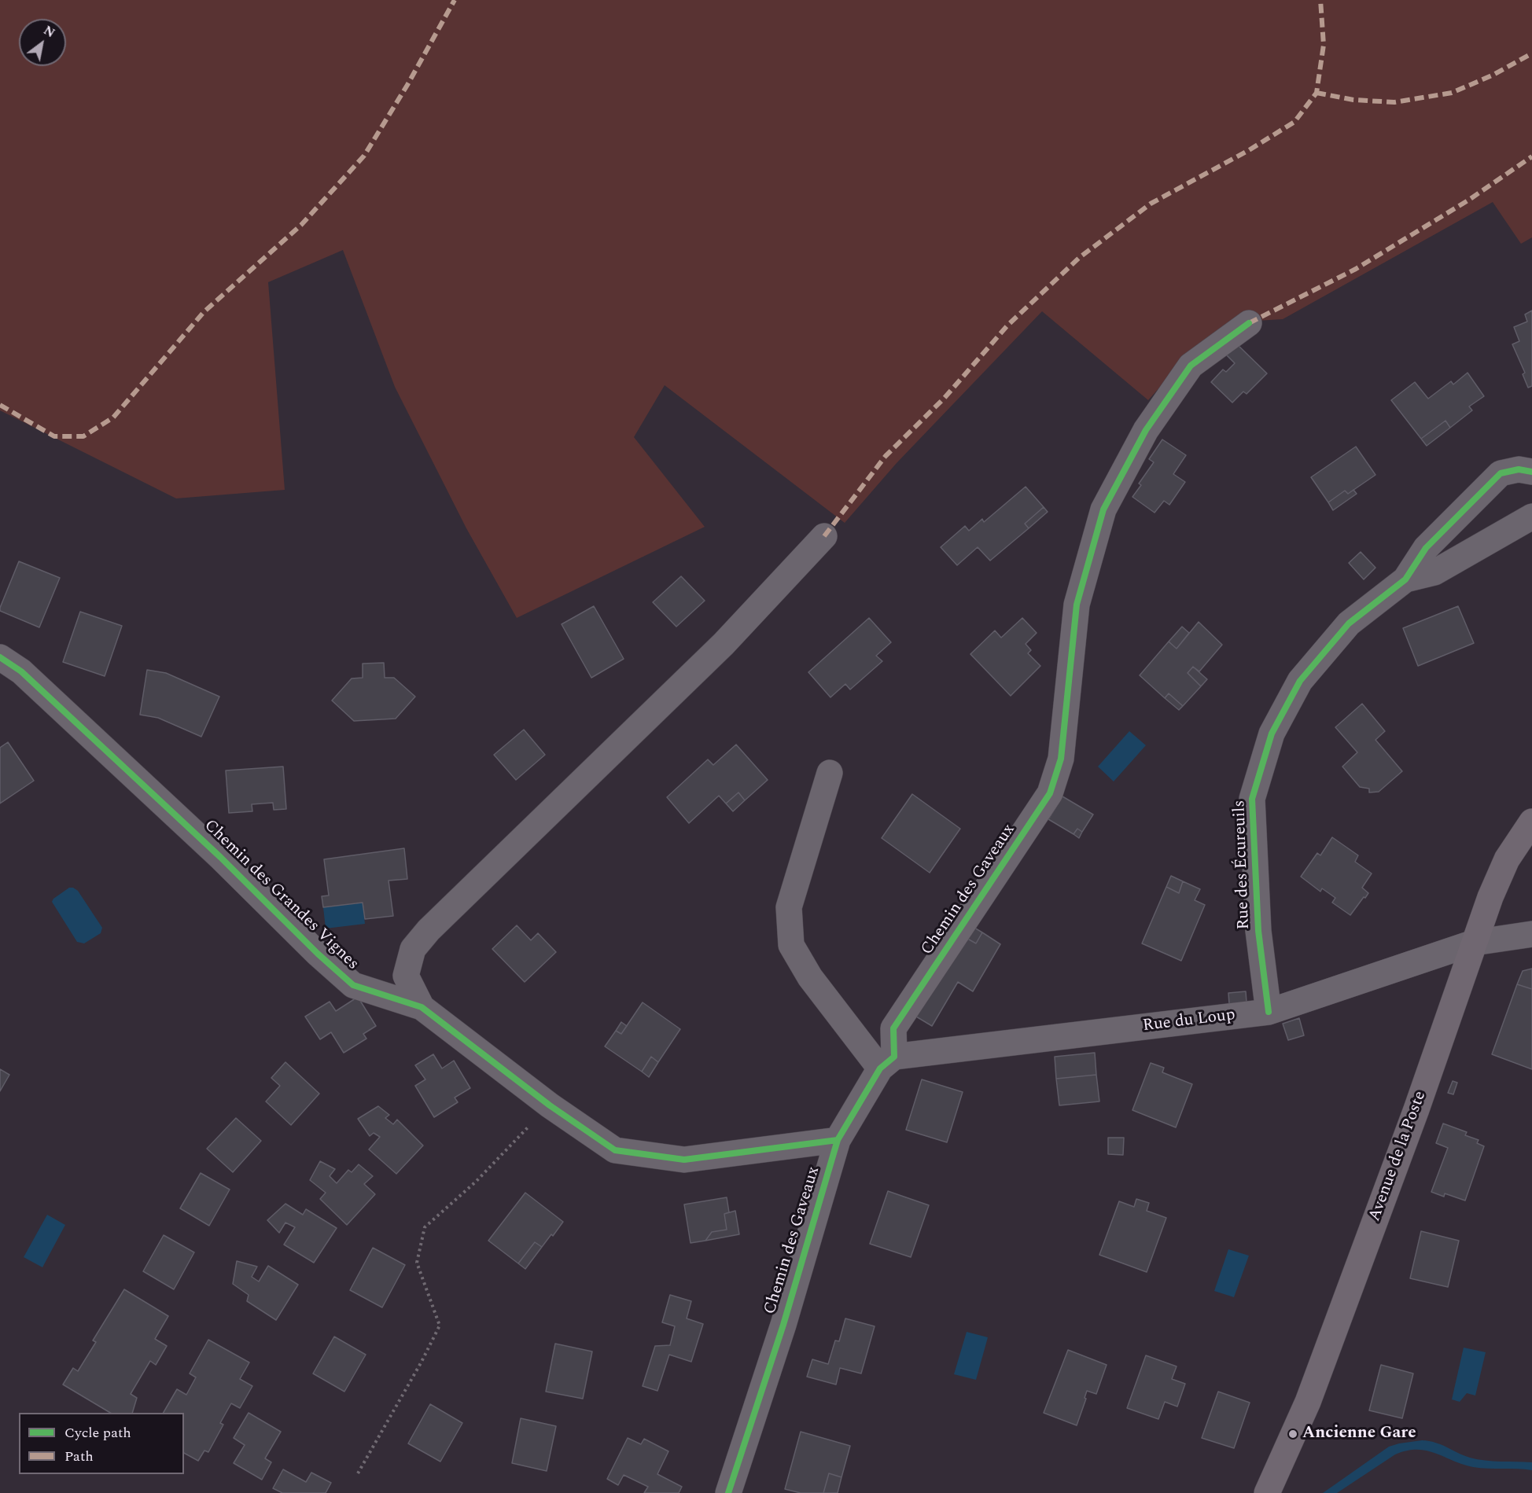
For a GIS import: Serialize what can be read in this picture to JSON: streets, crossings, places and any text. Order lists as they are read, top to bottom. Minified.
{"streets":{"main road":["Avenue de la Poste"],"street":["Rue des Écureuils","Chemin des Gaveaux","Chemin des Grandes Vignes","Rue du Loup"]},"crossings":[["Rue des Écureuils","Rue du Loup"],["Chemin des Gaveaux","Chemin des Grandes Vignes"],["Chemin des Gaveaux","Rue du Loup"],["Rue du Loup","Avenue de la Poste"]],"places":["Ancienne Gare"],"legend":["Cycle path","Path"],"north":"top right"}
